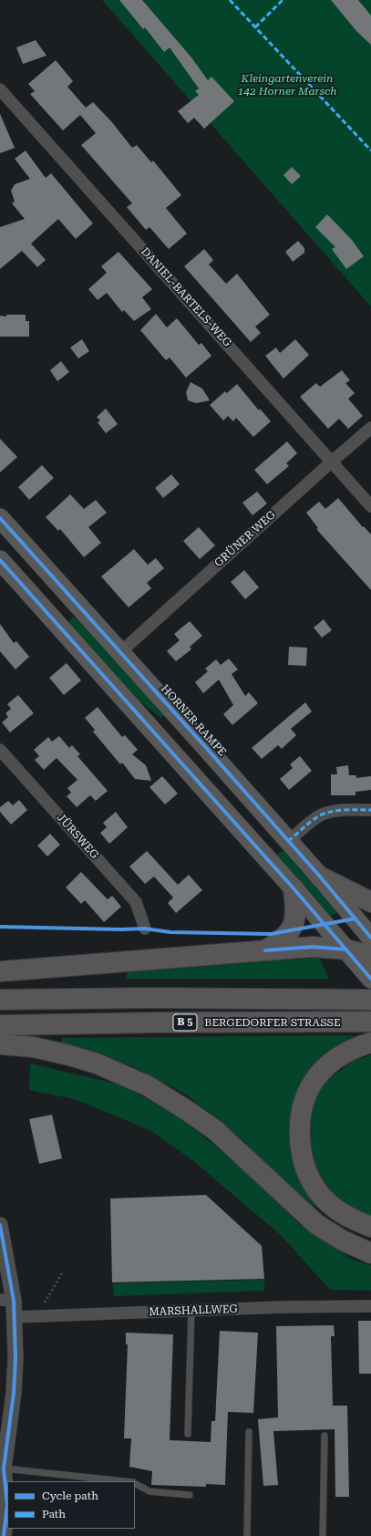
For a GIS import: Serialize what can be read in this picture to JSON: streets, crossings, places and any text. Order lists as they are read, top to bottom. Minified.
{"streets":{"highway":["B 5","BERGEDORFER STRASSE"],"main road":["HORNER RAMPE"],"street":["DANIEL-BARTELS-WEG","GRÜNER WEG","JÜRSWEG","MARSHALLWEG"]},"crossings":[["DANIEL-BARTELS-WEG","GRÜNER WEG"],["GRÜNER WEG","HORNER RAMPE"]],"parks":["Kleingartenverein 142 Horner Marsch"],"legend":["Cycle path","Path"]}
